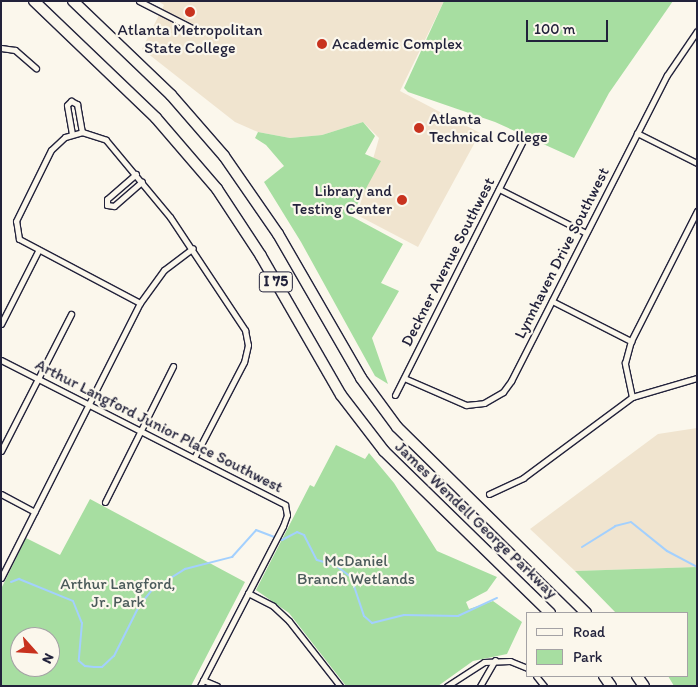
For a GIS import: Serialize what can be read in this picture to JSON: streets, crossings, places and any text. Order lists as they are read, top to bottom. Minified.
{"streets":{"highway":["I 75","James Wendell George Parkway"],"street":["Lynnhaven Drive Southwest","Deckner Avenue Southwest","Arthur Langford Junior Place Southwest"]},"crossings":[["Lynnhaven Drive Southwest","Deckner Avenue Southwest"]],"parks":["McDaniel Branch Wetlands","Arthur Langford, Jr. Park"],"places":["Atlanta Metropolitan State College","Academic Complex","Atlanta Technical College","Library and Testing Center"],"legend":["Road","Park"],"scale_bar":"100 m","north":"bottom right"}
